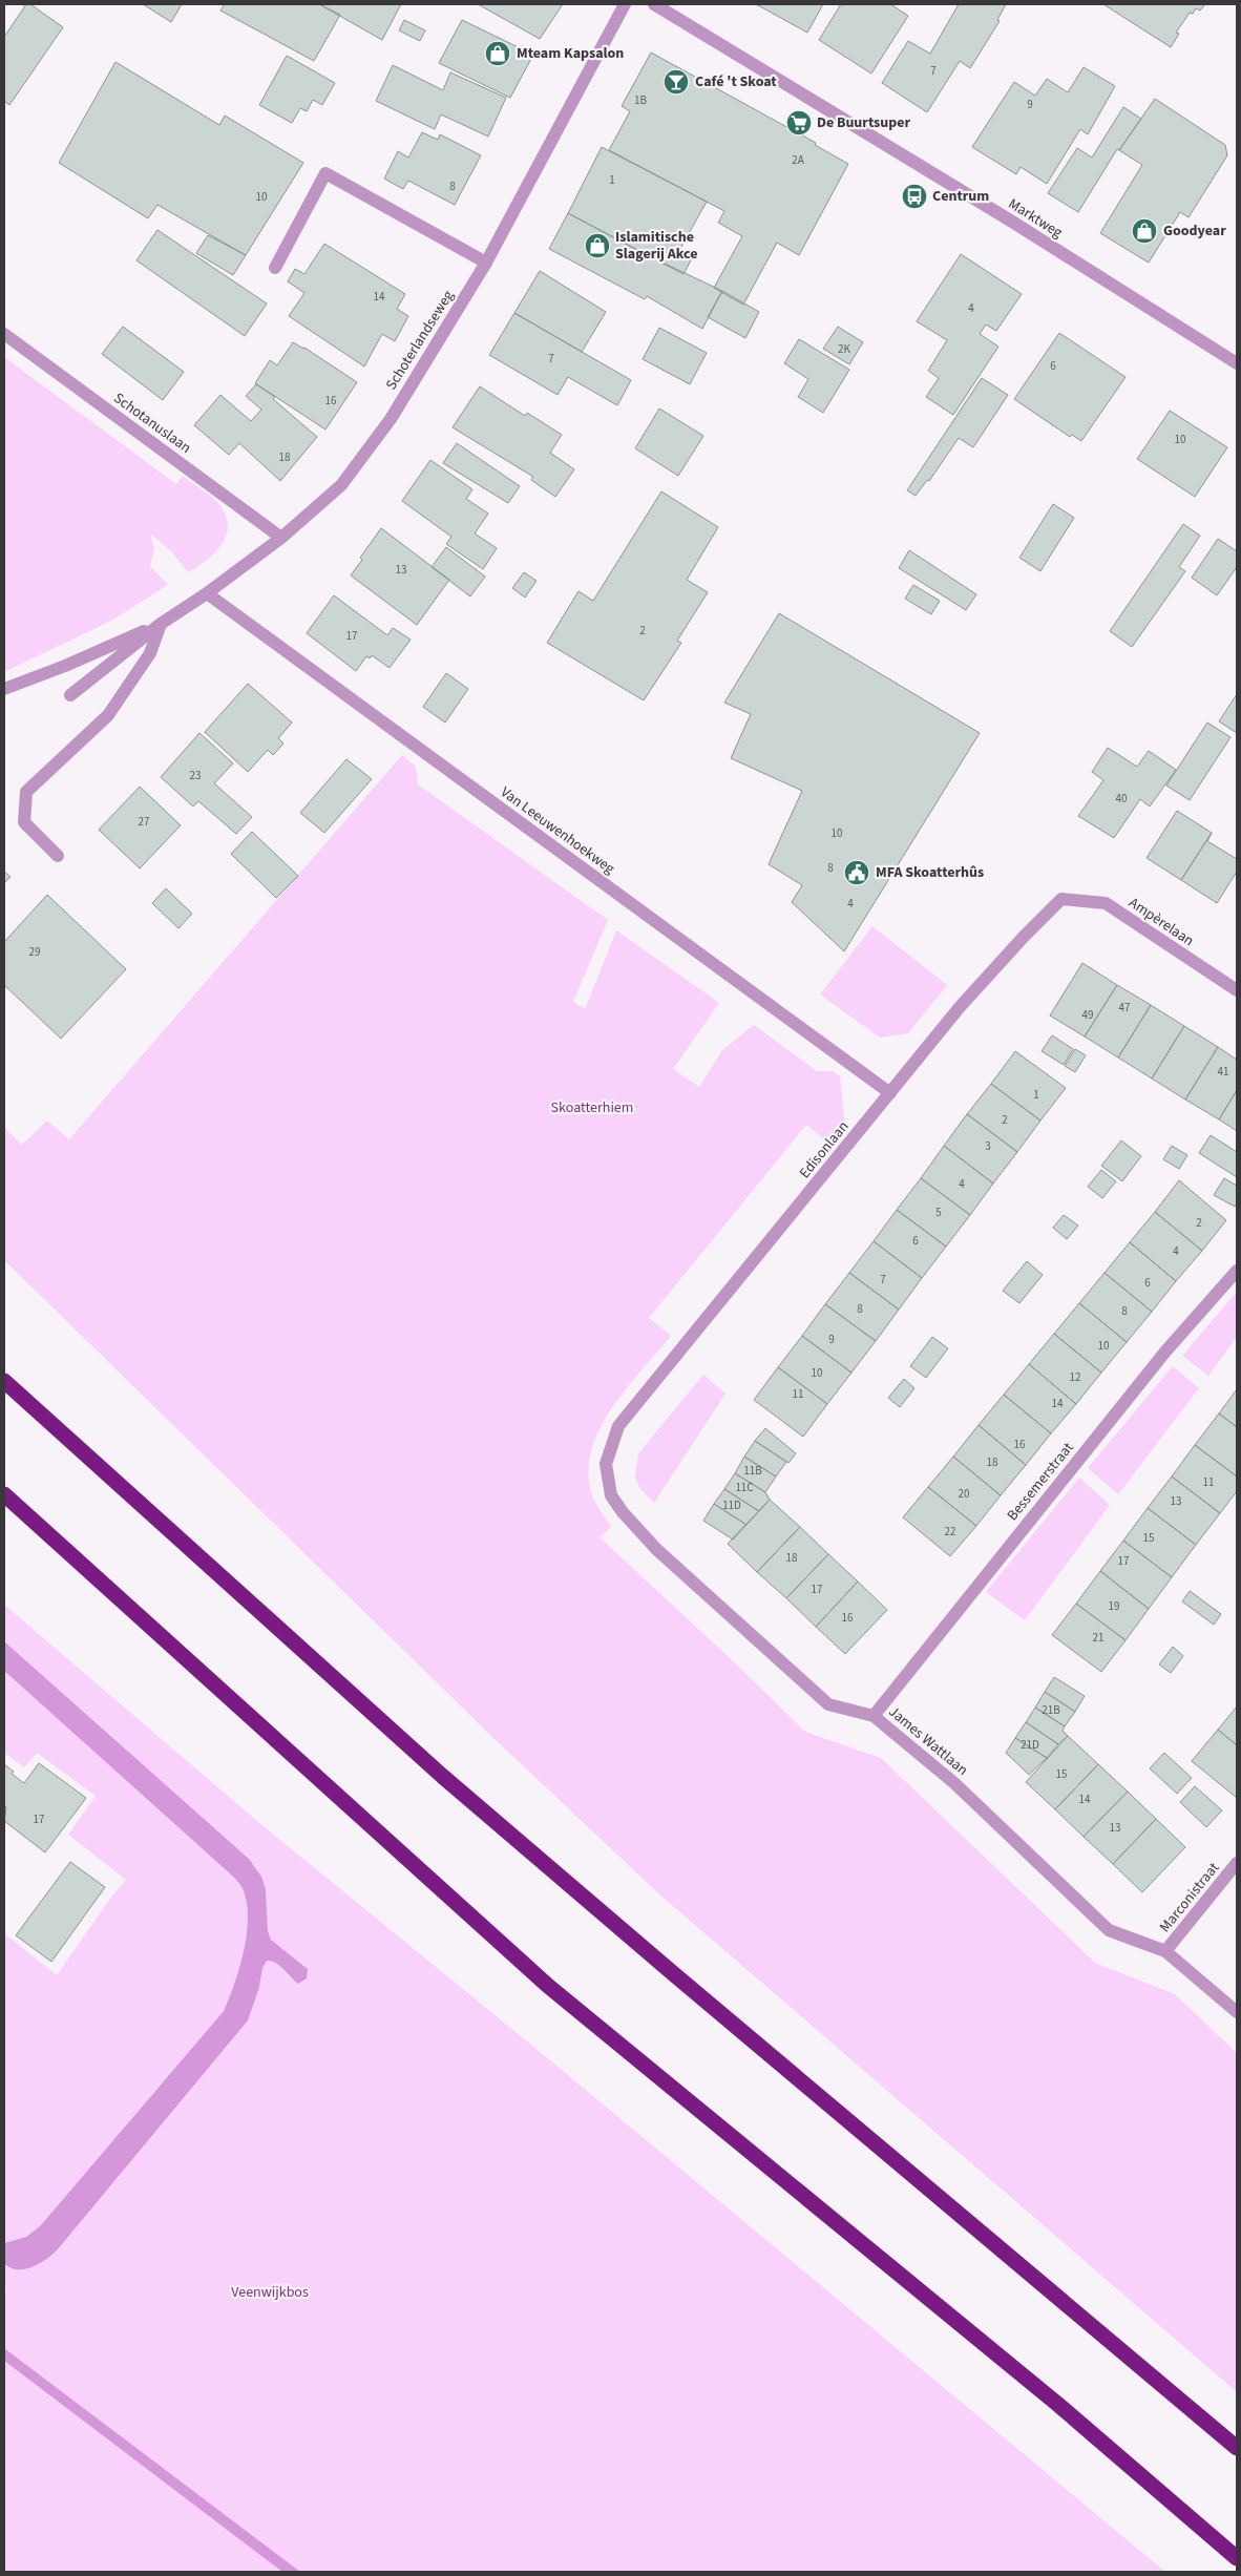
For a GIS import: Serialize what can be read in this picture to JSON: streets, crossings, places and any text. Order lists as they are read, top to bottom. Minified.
{"streets":{"street":["Marktweg","Schoterlandseweg","Schotanuslaan","Van Leeuwenhoekweg","Ampèrelaan","Edisonlaan","Bessemerstraat","James Wattlaan","Marconistraat"]},"crossings":[["Schoterlandseweg","Schotanuslaan"],["Schoterlandseweg","Van Leeuwenhoekweg"],["Van Leeuwenhoekweg","Edisonlaan"],["Ampèrelaan","Edisonlaan"],["Edisonlaan","James Wattlaan"],["Bessemerstraat","James Wattlaan"],["James Wattlaan","Marconistraat"]],"parks":["Skoatterhiem","Veenwijkbos"],"places":{"shop":["Mteam Kapsalon","Goodyear","Islamitische Slagerij Akce"],"bar":["Café 't Skoat"],"supermarket":["De Buurtsuper"],"bus stop":["Centrum"],"public building":["MFA Skoatterhûs"]},"house_numbers":["7","1B","9","2A","1","8","10","14","4","2K","7","6","16","10","18","13","2","17","23","40","27","10","8","4","29","47","49","41","1","2","3","4","5","2","6","4","7","6","8","8","9","10","10","12","11","14","16","18","11B","11","11C","20","13","11D","22","15","18","17","17","19","16","21","21B","21D","15","14","17","13"]}
